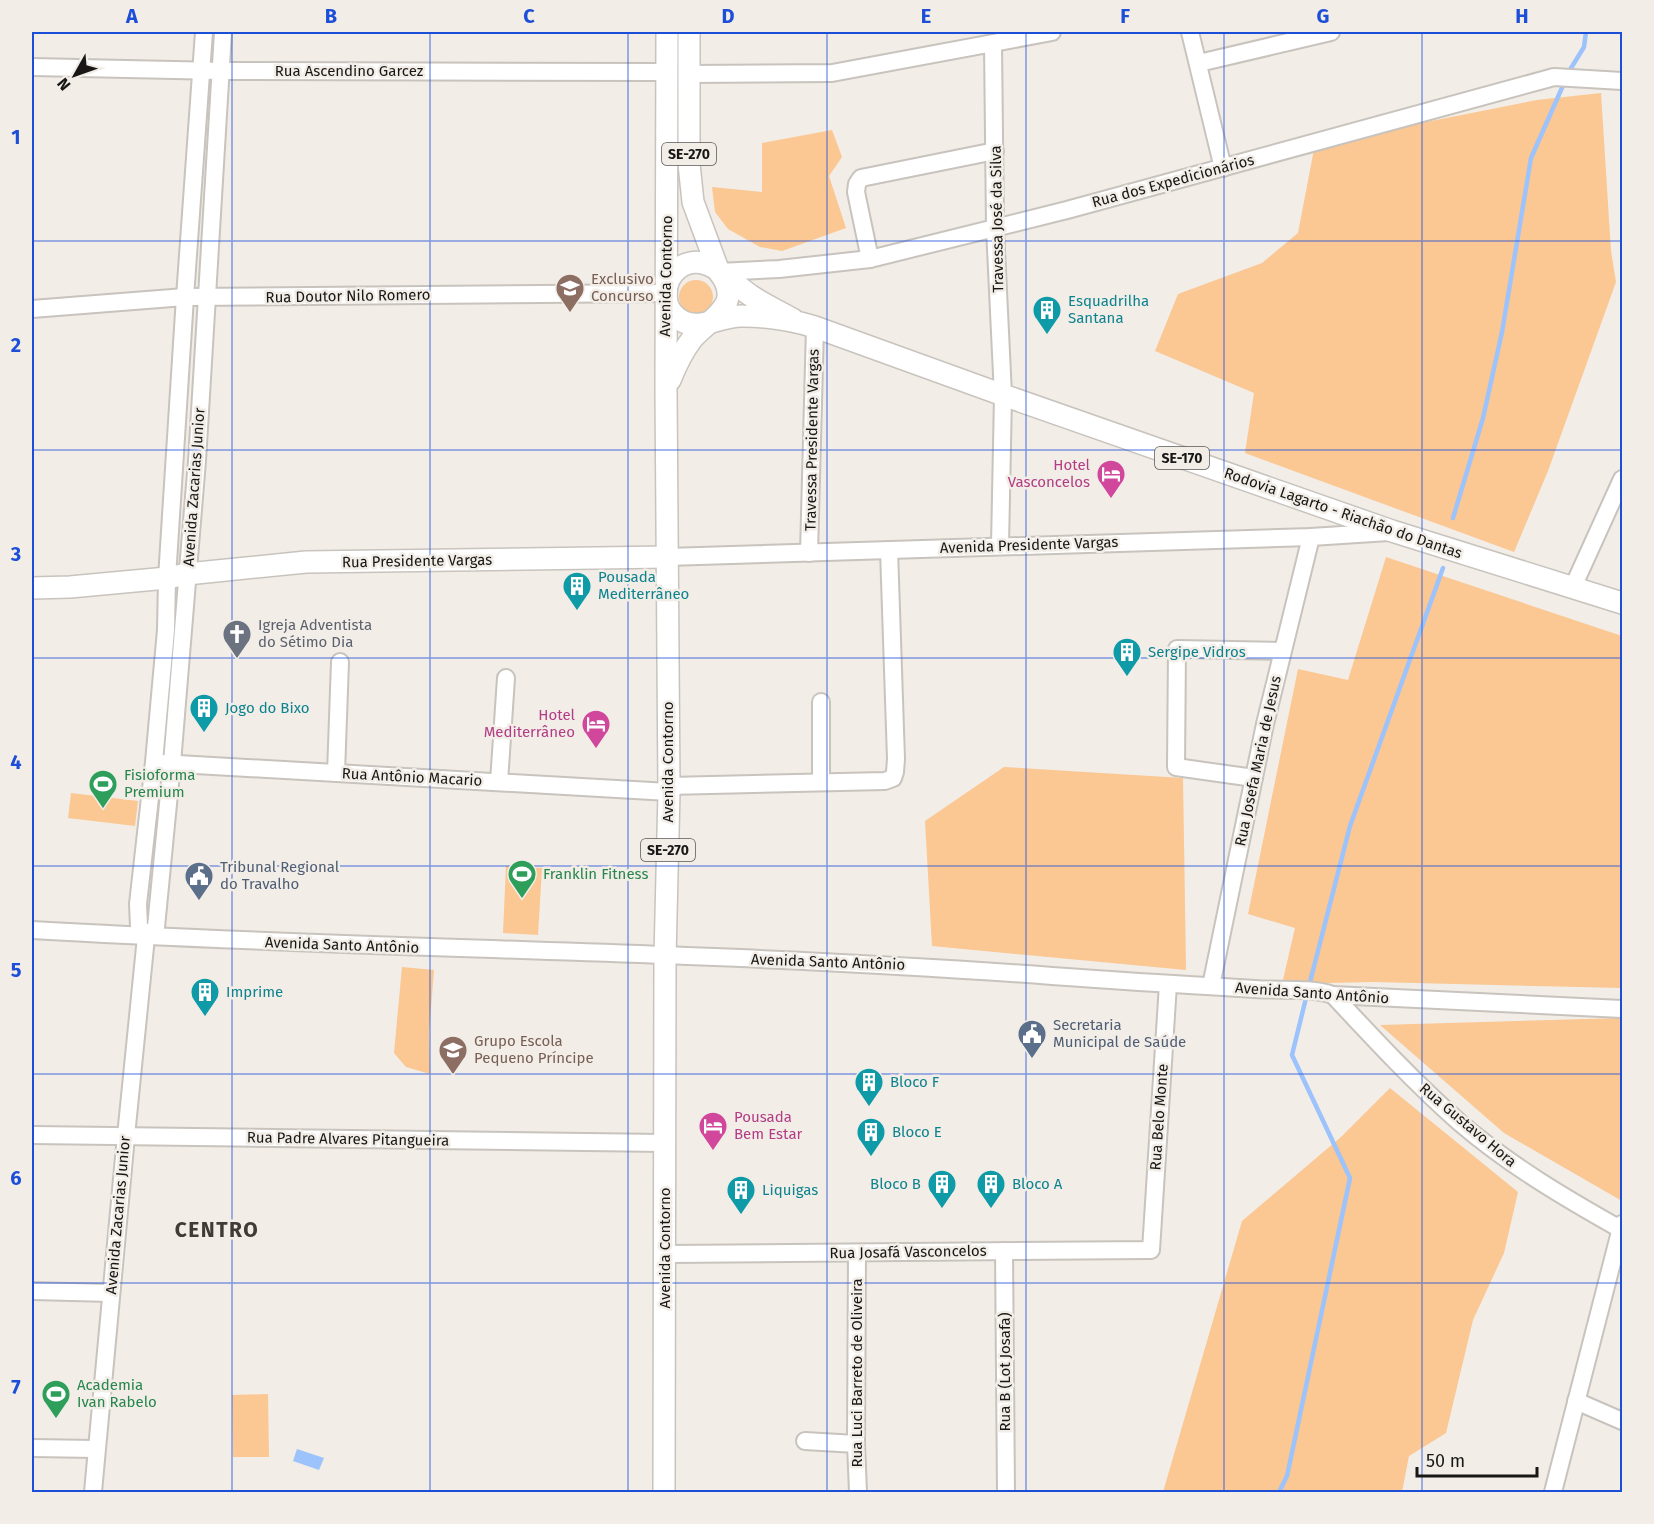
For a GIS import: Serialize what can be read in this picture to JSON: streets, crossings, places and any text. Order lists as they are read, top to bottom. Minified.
{"streets":{"main road":["SE-270","Avenida Contorno","SE-170","Rodovia Lagarto - Riachão do Dantas","Rua Presidente Vargas"],"street":["Rua Ascendino Garcez","Rua dos Expedicionários","Travessa José da Silva","Rua Doutor Nilo Romero","Travessa Presidente Vargas","Avenida Zacarias Junior","Avenida Presidente Vargas","Rua Josefa Maria de Jesus","Rua Antônio Macario","Avenida Santo Antônio","Rua Belo Monte","Rua Gustavo Hora","Rua Padre Alvares Pitangueira","Rua Josafá Vasconcelos","Rua B (Lot Josafa)","Rua Luci Barreto de Oliveira"]},"crossings":[["Rua Ascendino Garcez","Avenida Contorno"],["Rua Ascendino Garcez","Avenida Zacarias Junior"],["Rua dos Expedicionários","Travessa José da Silva"],["Rua dos Expedicionários","Avenida Contorno"],["Rua dos Expedicionários","Rua Doutor Nilo Romero"],["Travessa José da Silva","Rodovia Lagarto - Riachão do Dantas"],["Travessa José da Silva","Avenida Presidente Vargas"],["Avenida Contorno","Rua Doutor Nilo Romero"],["Avenida Contorno","Avenida Presidente Vargas"],["Avenida Contorno","Rua Presidente Vargas"],["Avenida Contorno","Rua Antônio Macario"],["Avenida Contorno","Avenida Santo Antônio"],["Avenida Contorno","Rua Padre Alvares Pitangueira"],["Avenida Contorno","Rua Josafá Vasconcelos"],["Rua Doutor Nilo Romero","Avenida Zacarias Junior"],["Travessa Presidente Vargas","Rodovia Lagarto - Riachão do Dantas"],["Travessa Presidente Vargas","Avenida Presidente Vargas"],["Avenida Zacarias Junior","Rua Presidente Vargas"],["Avenida Zacarias Junior","Rua Antônio Macario"],["Avenida Zacarias Junior","Avenida Santo Antônio"],["Avenida Zacarias Junior","Rua Padre Alvares Pitangueira"],["Rodovia Lagarto - Riachão do Dantas","Avenida Presidente Vargas"],["Avenida Presidente Vargas","Rua Presidente Vargas"],["Avenida Presidente Vargas","Rua Josefa Maria de Jesus"],["Avenida Presidente Vargas","Rua Antônio Macario"],["Rua Josefa Maria de Jesus","Avenida Santo Antônio"],["Avenida Santo Antônio","Rua Belo Monte"],["Avenida Santo Antônio","Rua Gustavo Hora"],["Rua Belo Monte","Rua Josafá Vasconcelos"],["Rua Josafá Vasconcelos","Rua B (Lot Josafa)"],["Rua Josafá Vasconcelos","Rua Luci Barreto de Oliveira"]],"districts":["CENTRO"],"places":{"school or university":["Exclusivo Concurso","Grupo Escola Pequeno Príncipe"],"building":["Esquadrilha Santana","Pousada Mediterrâneo","Sergipe Vidros","Jogo do Bixo","Imprime","Bloco F","Bloco E","Bloco B","Bloco A","Liquigas"],"hotel":["Hotel Vasconcelos","Hotel Mediterrâneo","Pousada Bem Estar"],"church":["Igreja Adventista do Sétimo Dia"],"sports":["Fisioforma Premium","Franklin Fitness","Academia Ivan Rabelo"],"public building":["Tribunal Regional do Travalho","Secretaria Municipal de Saúde"]},"scale_bar":"50 m","north":"bottom left","grid":{"columns":["A","B","C","D","E","F","G","H"],"rows":["1","2","3","4","5","6","7"]}}
